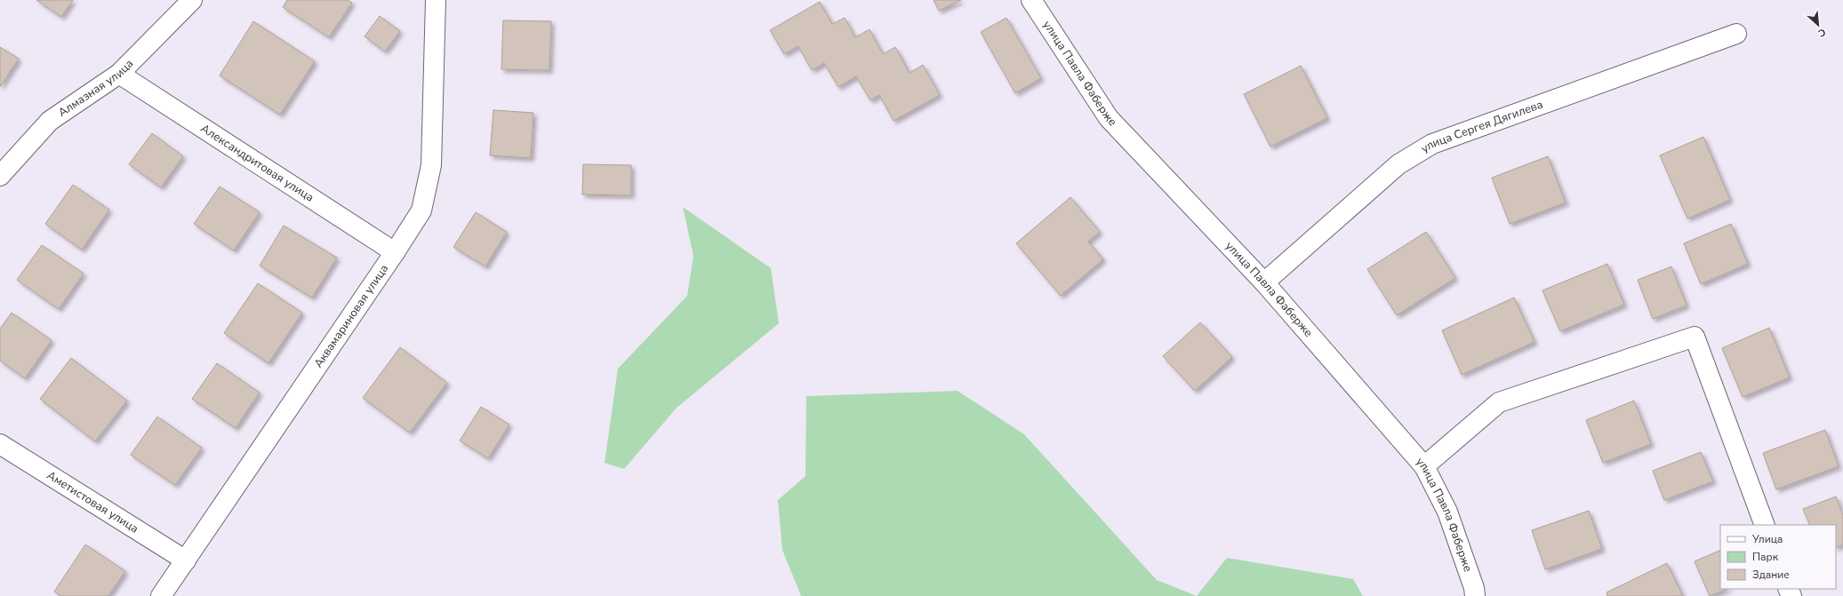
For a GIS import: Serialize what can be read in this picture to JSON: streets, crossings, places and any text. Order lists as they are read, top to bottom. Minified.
{"streets":{"street":["улица Павла Фаберже","Алмазная улица","улица Сергея Дягилева","Александритовая улица","Аквамариновая улица","Аметистовая улица"]},"crossings":[["улица Павла Фаберже","улица Сергея Дягилева"],["Алмазная улица","Александритовая улица"],["Александритовая улица","Аквамариновая улица"],["Аквамариновая улица","Аметистовая улица"]],"legend":["Улица","Парк","Здание"],"north":"bottom right"}
